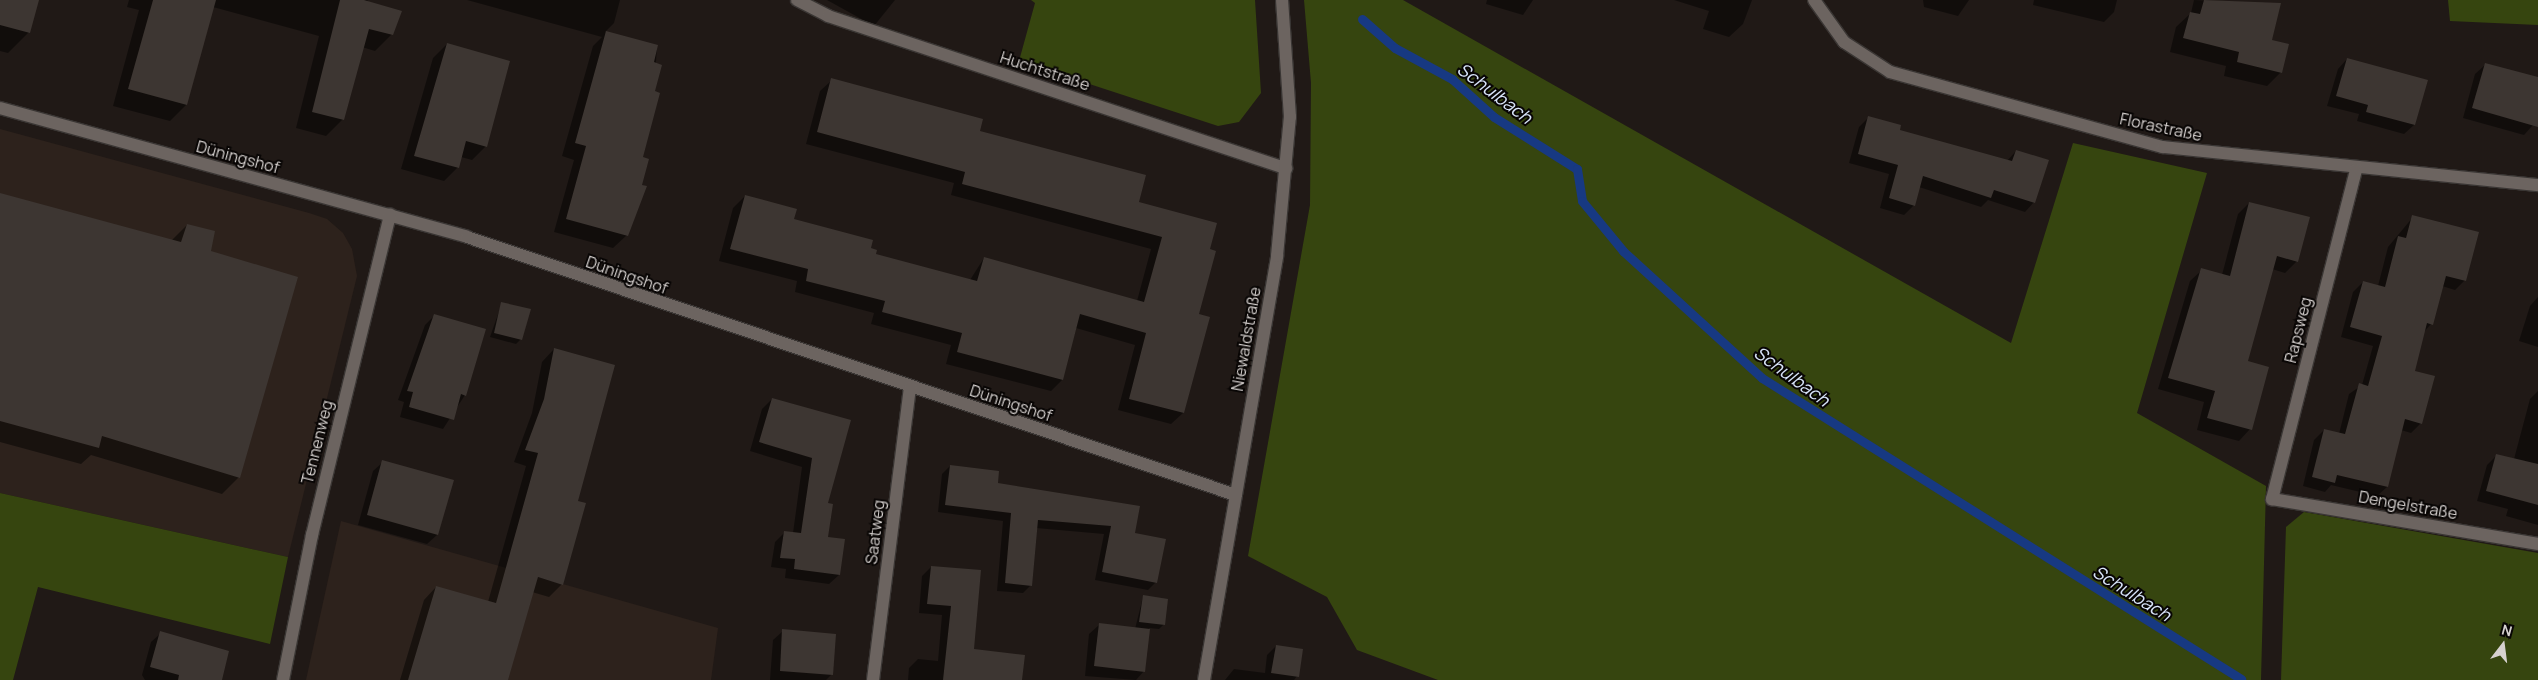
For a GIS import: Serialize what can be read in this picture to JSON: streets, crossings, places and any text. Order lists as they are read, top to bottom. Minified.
{"streets":{"street":["Huchtstraße","Florastraße","Düningshof","Rapsweg","Niewaldstraße","Tennenweg","Dengelstraße","Saatweg"]},"crossings":[["Huchtstraße","Niewaldstraße"],["Florastraße","Rapsweg"],["Düningshof","Niewaldstraße"],["Düningshof","Tennenweg"],["Düningshof","Saatweg"],["Rapsweg","Dengelstraße"]],"water":["Schulbach"],"north":"top"}
